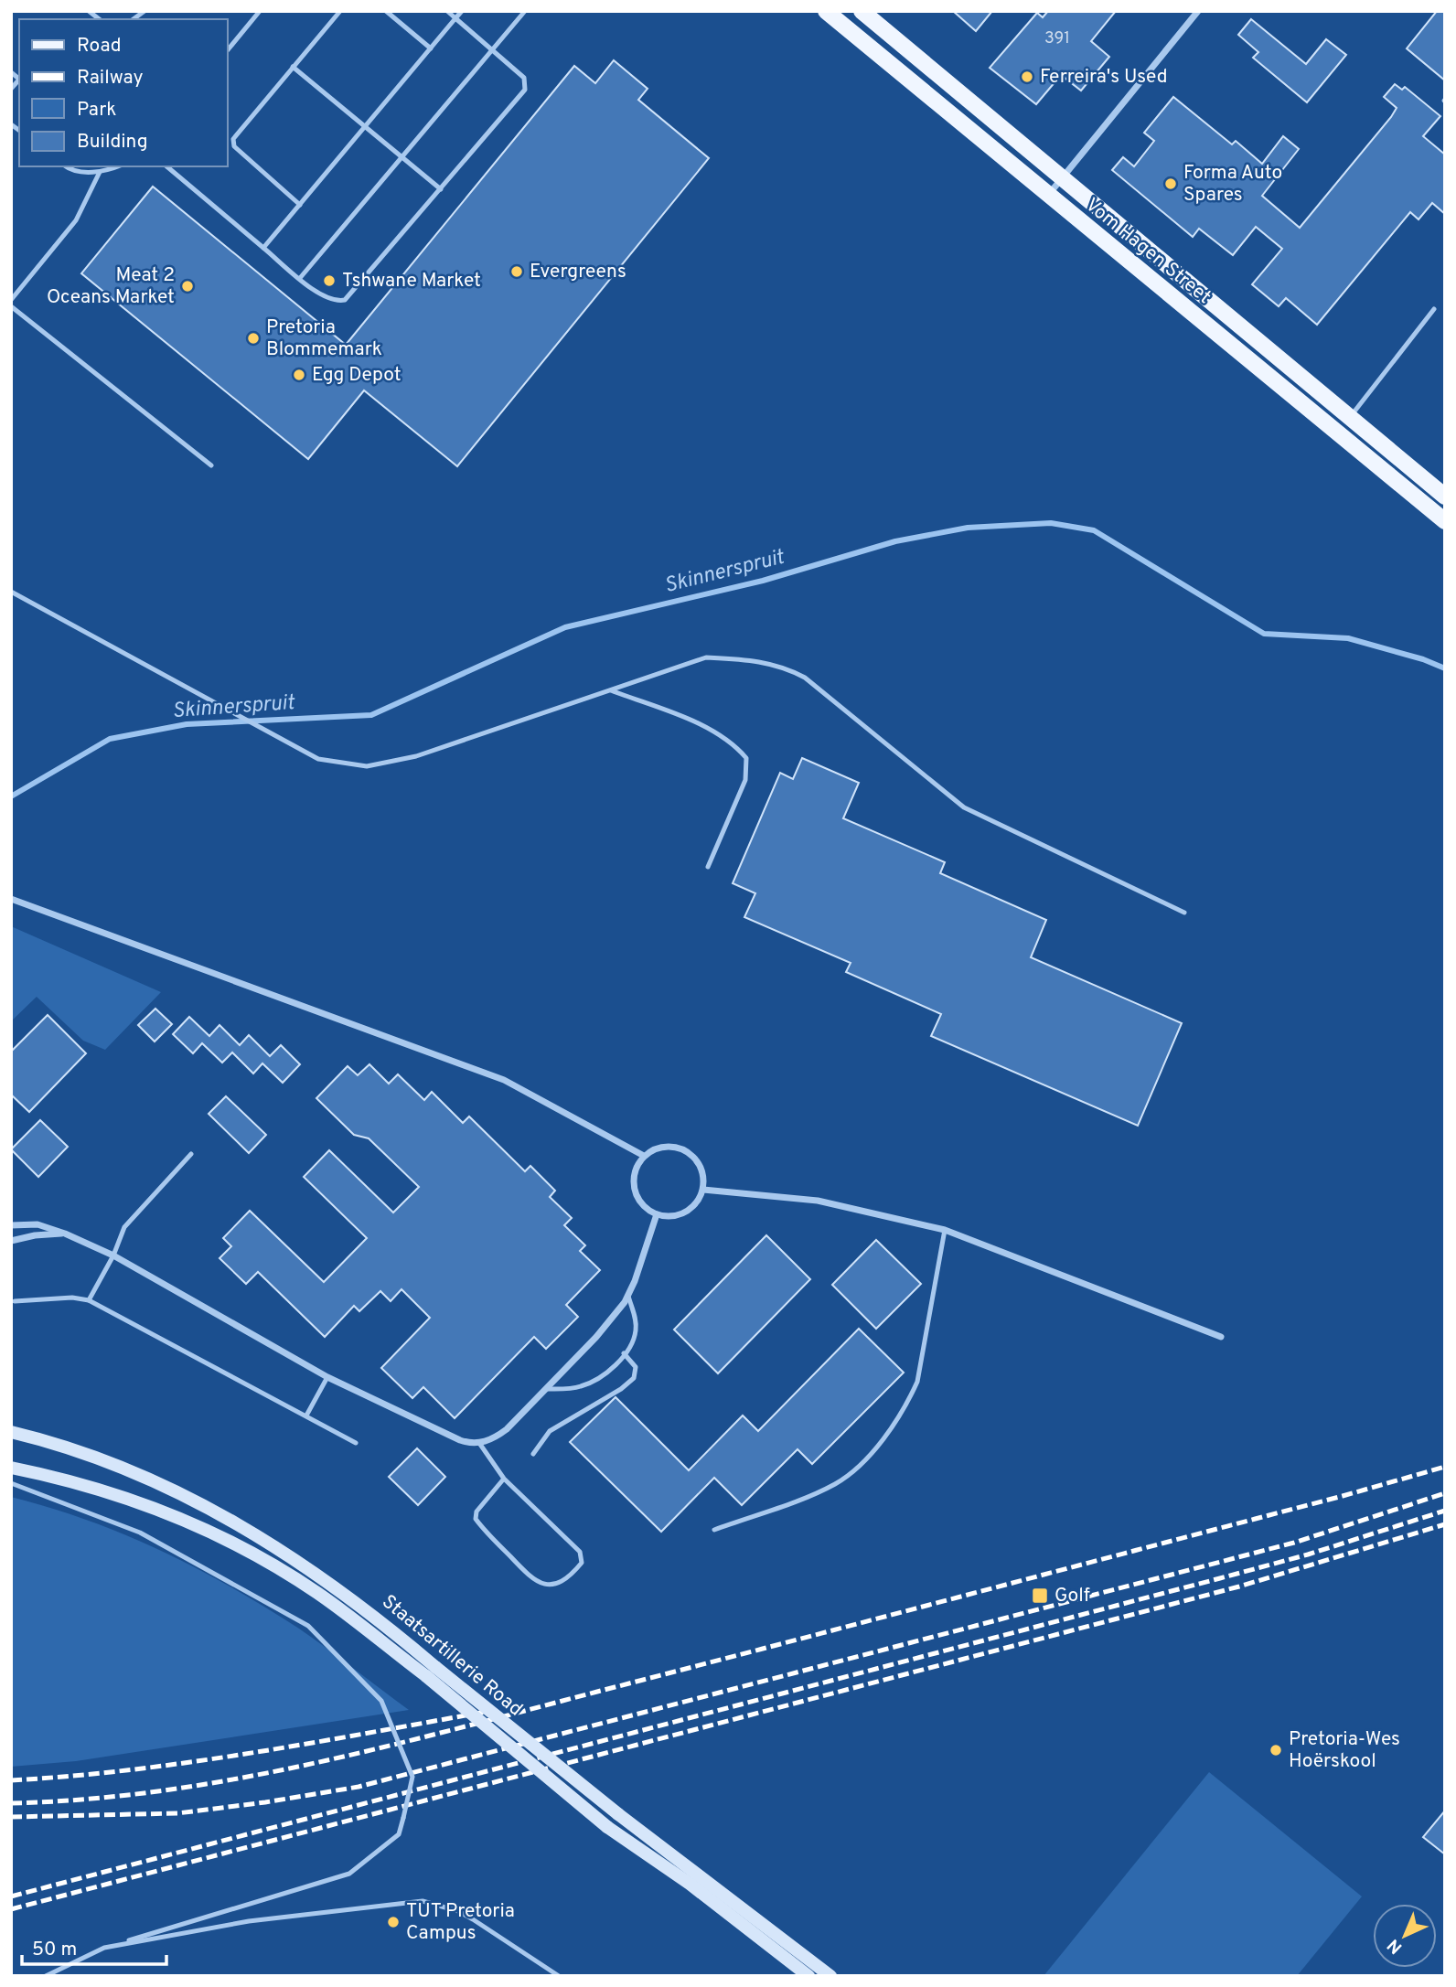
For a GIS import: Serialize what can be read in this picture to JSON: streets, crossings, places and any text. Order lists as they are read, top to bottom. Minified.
{"streets":{"main road":["Vom Hagen Street"],"street":["Staatsartillerie Road"]},"water":["Skinnerspruit"],"places":{"other":["Ferreira's Used","Forma Auto Spares","Evergreens","Tshwane Market","Meat 2 Oceans Market","Pretoria Blommemark","Egg Depot","Pretoria-Wes Hoërskool","TUT Pretoria Campus"],"transit":["Golf"]},"house_numbers":["391"],"legend":["Road","Railway","Park","Building"],"scale_bar":"50 m","north":"bottom left"}
